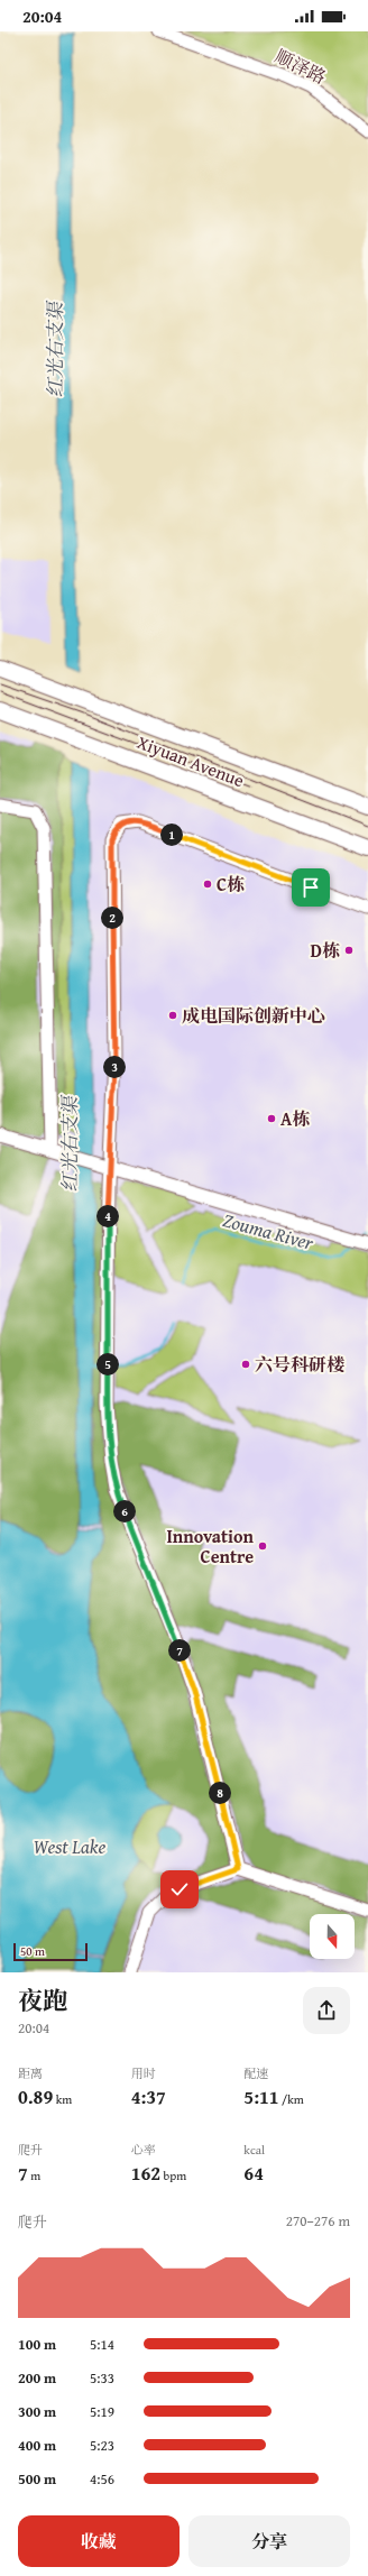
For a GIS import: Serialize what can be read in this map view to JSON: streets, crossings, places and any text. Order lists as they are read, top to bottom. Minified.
{"streets":{"main road":["Xiyuan Avenue"],"street":["顺泽路"]},"water":["红光右支渠","Zouma River","West Lake"],"places":["C栋","D栋","成电国际创新中心","A栋","六号科研楼","Innovation Centre"],"scale_bar":"50 m","north":"bottom","page":{"status":"20:04","pins":["1","2","3","4","5","6","7","8"],"scale":"50 m","heading":["夜跑","20:04"],"stats":[["距离","0.89 km"],["用时","4:37"],["配速","5:11 /km"],["爬升","7 m"],["心率","162 bpm"],["kcal","64"]],"chart":["爬升","270–276 m"],"list":[{"name":"100 m","note":"5:14"},{"name":"200 m","note":"5:33"},{"name":"300 m","note":"5:19"},{"name":"400 m","note":"5:23"},{"name":"500 m","note":"4:56"}],"buttons":["收藏","分享"]}}
